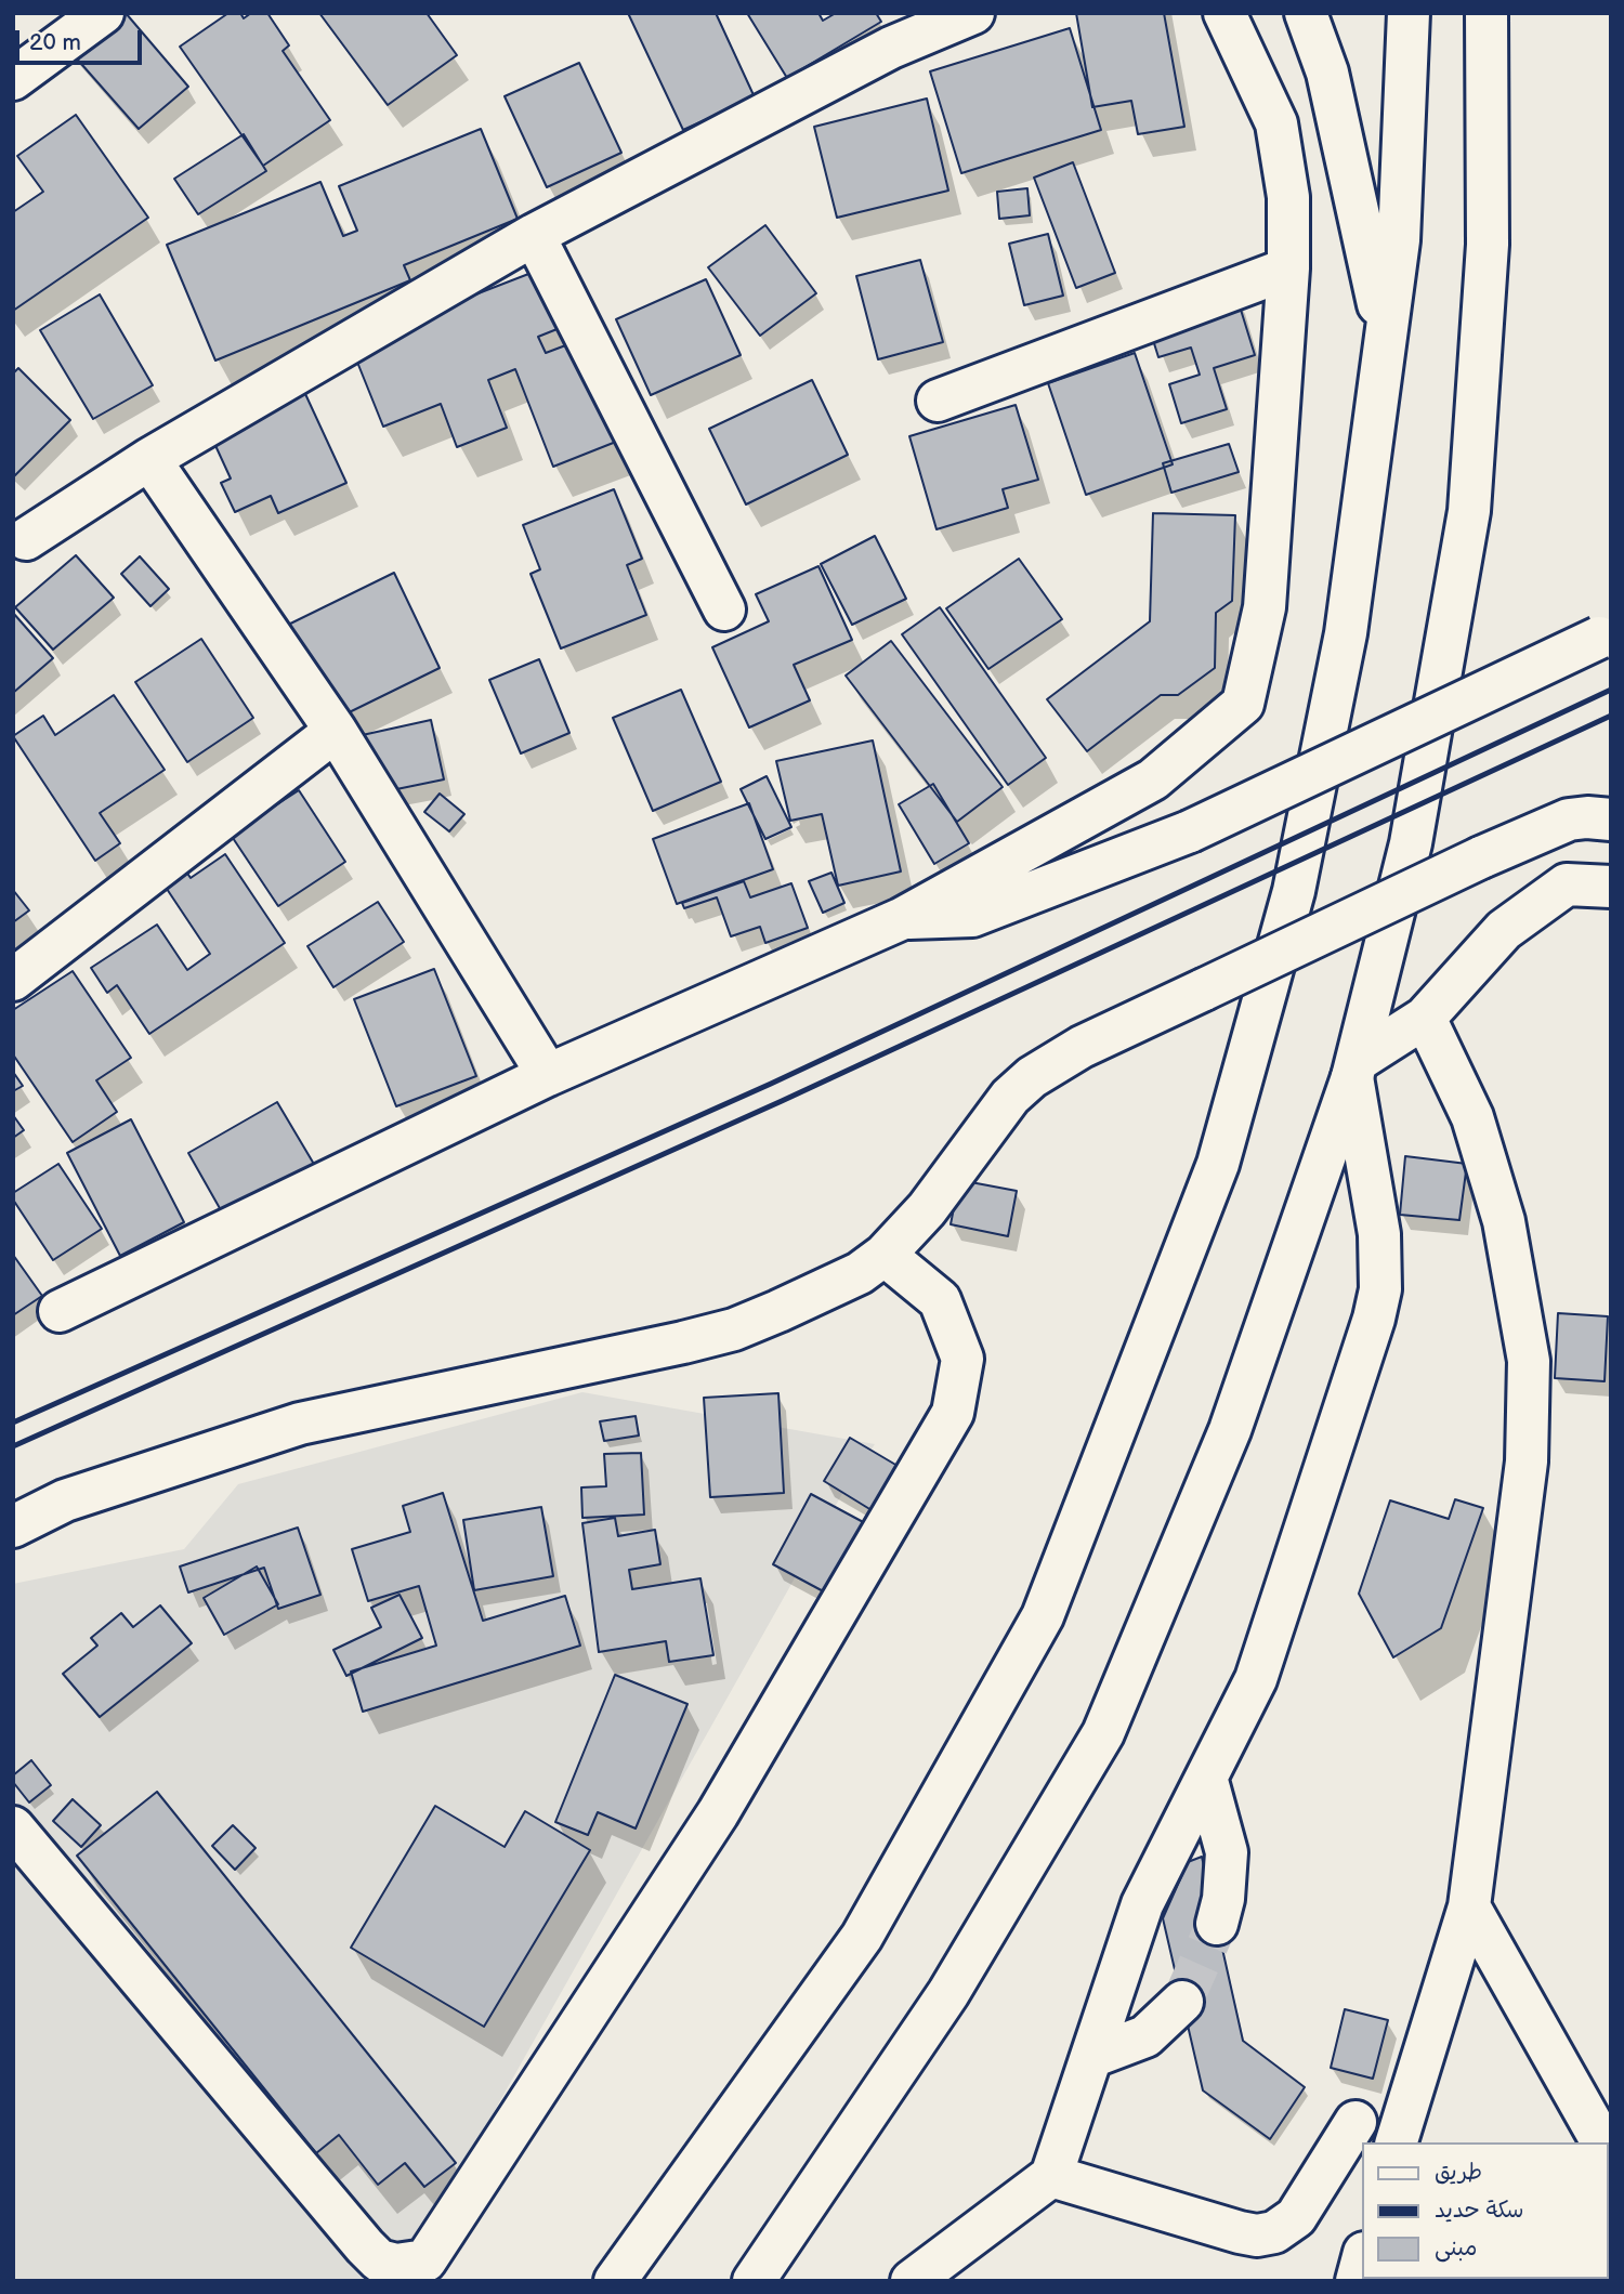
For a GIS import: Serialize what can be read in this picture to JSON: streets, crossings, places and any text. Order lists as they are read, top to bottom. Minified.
{"legend":["طريق","سكة حديد","مبنى"],"scale_bar":"20 m"}
